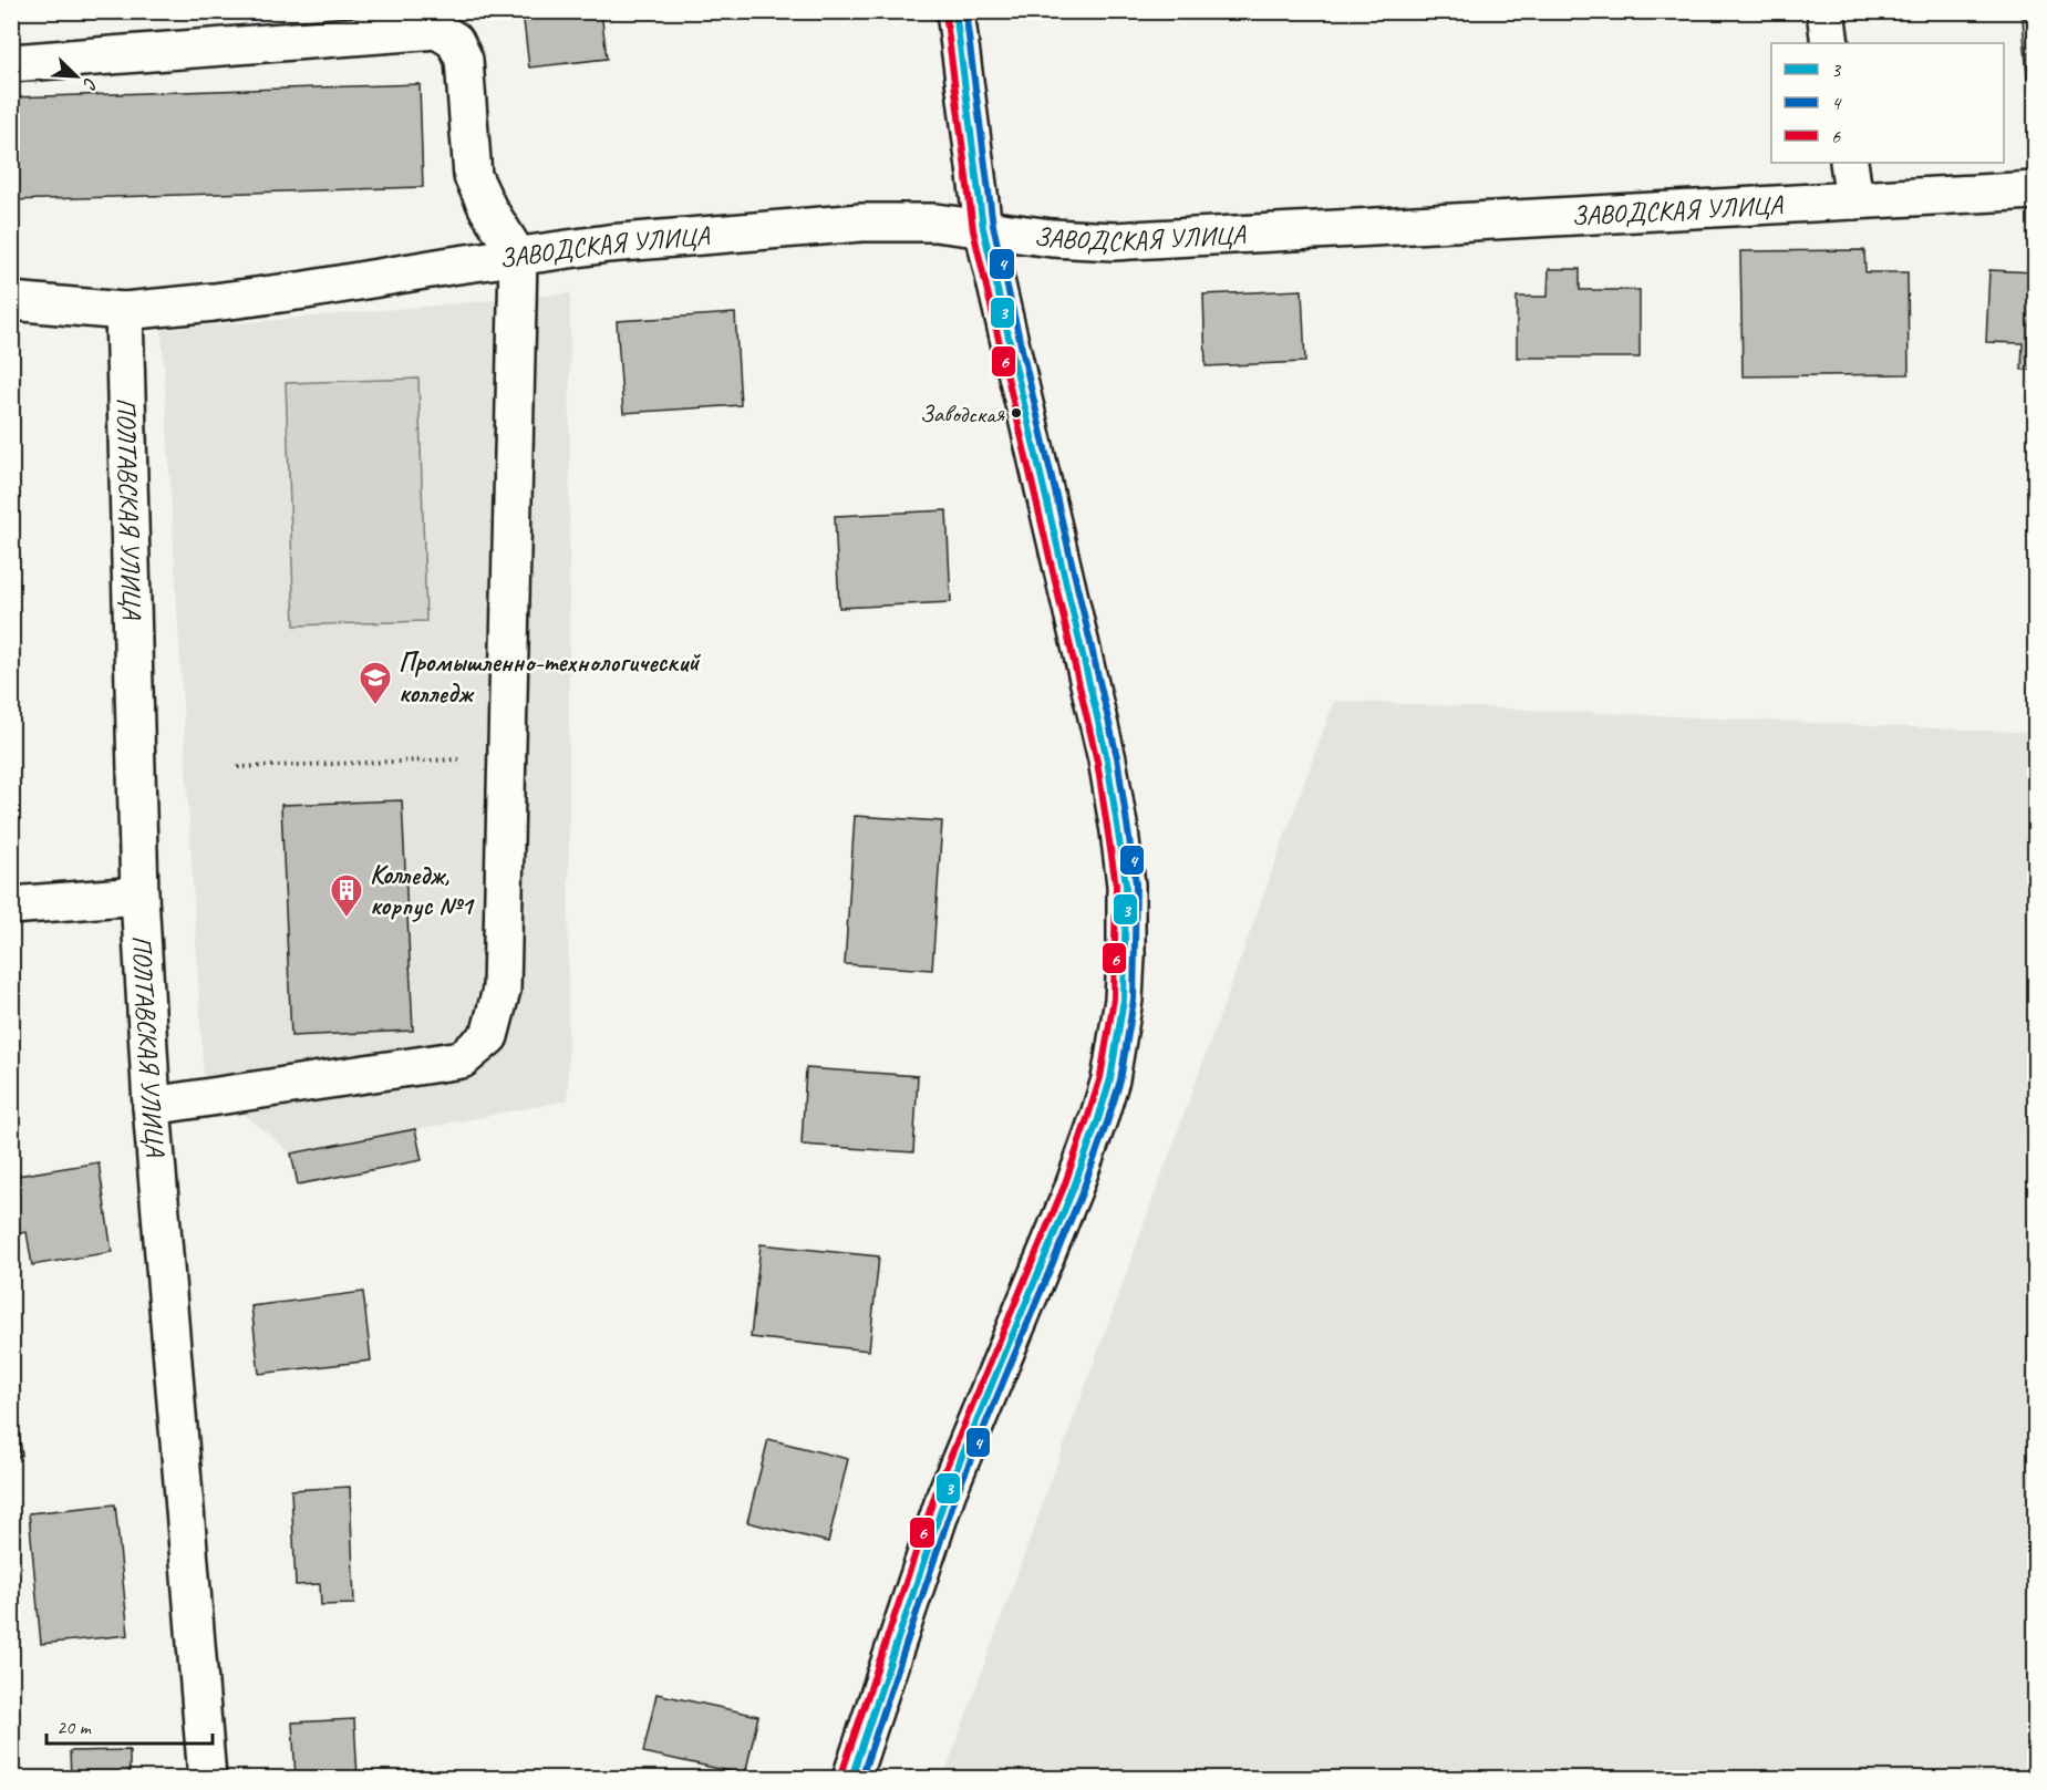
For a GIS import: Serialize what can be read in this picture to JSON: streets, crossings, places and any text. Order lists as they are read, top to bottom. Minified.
{"streets":{"street":["ЗАВОДСКАЯ УЛИЦА","ПОЛТАВСКАЯ УЛИЦА"]},"crossings":[["ЗАВОДСКАЯ УЛИЦА","ПОЛТАВСКАЯ УЛИЦА"]],"places":{"other":["Заводская"],"school or university":["Промышленно-технологический колледж"],"building":["Колледж, корпус №1"]},"lines":["transit line 3","transit line 4","transit line 6"],"legend":["3","4","6"],"scale_bar":"20 m","north":"bottom right"}
